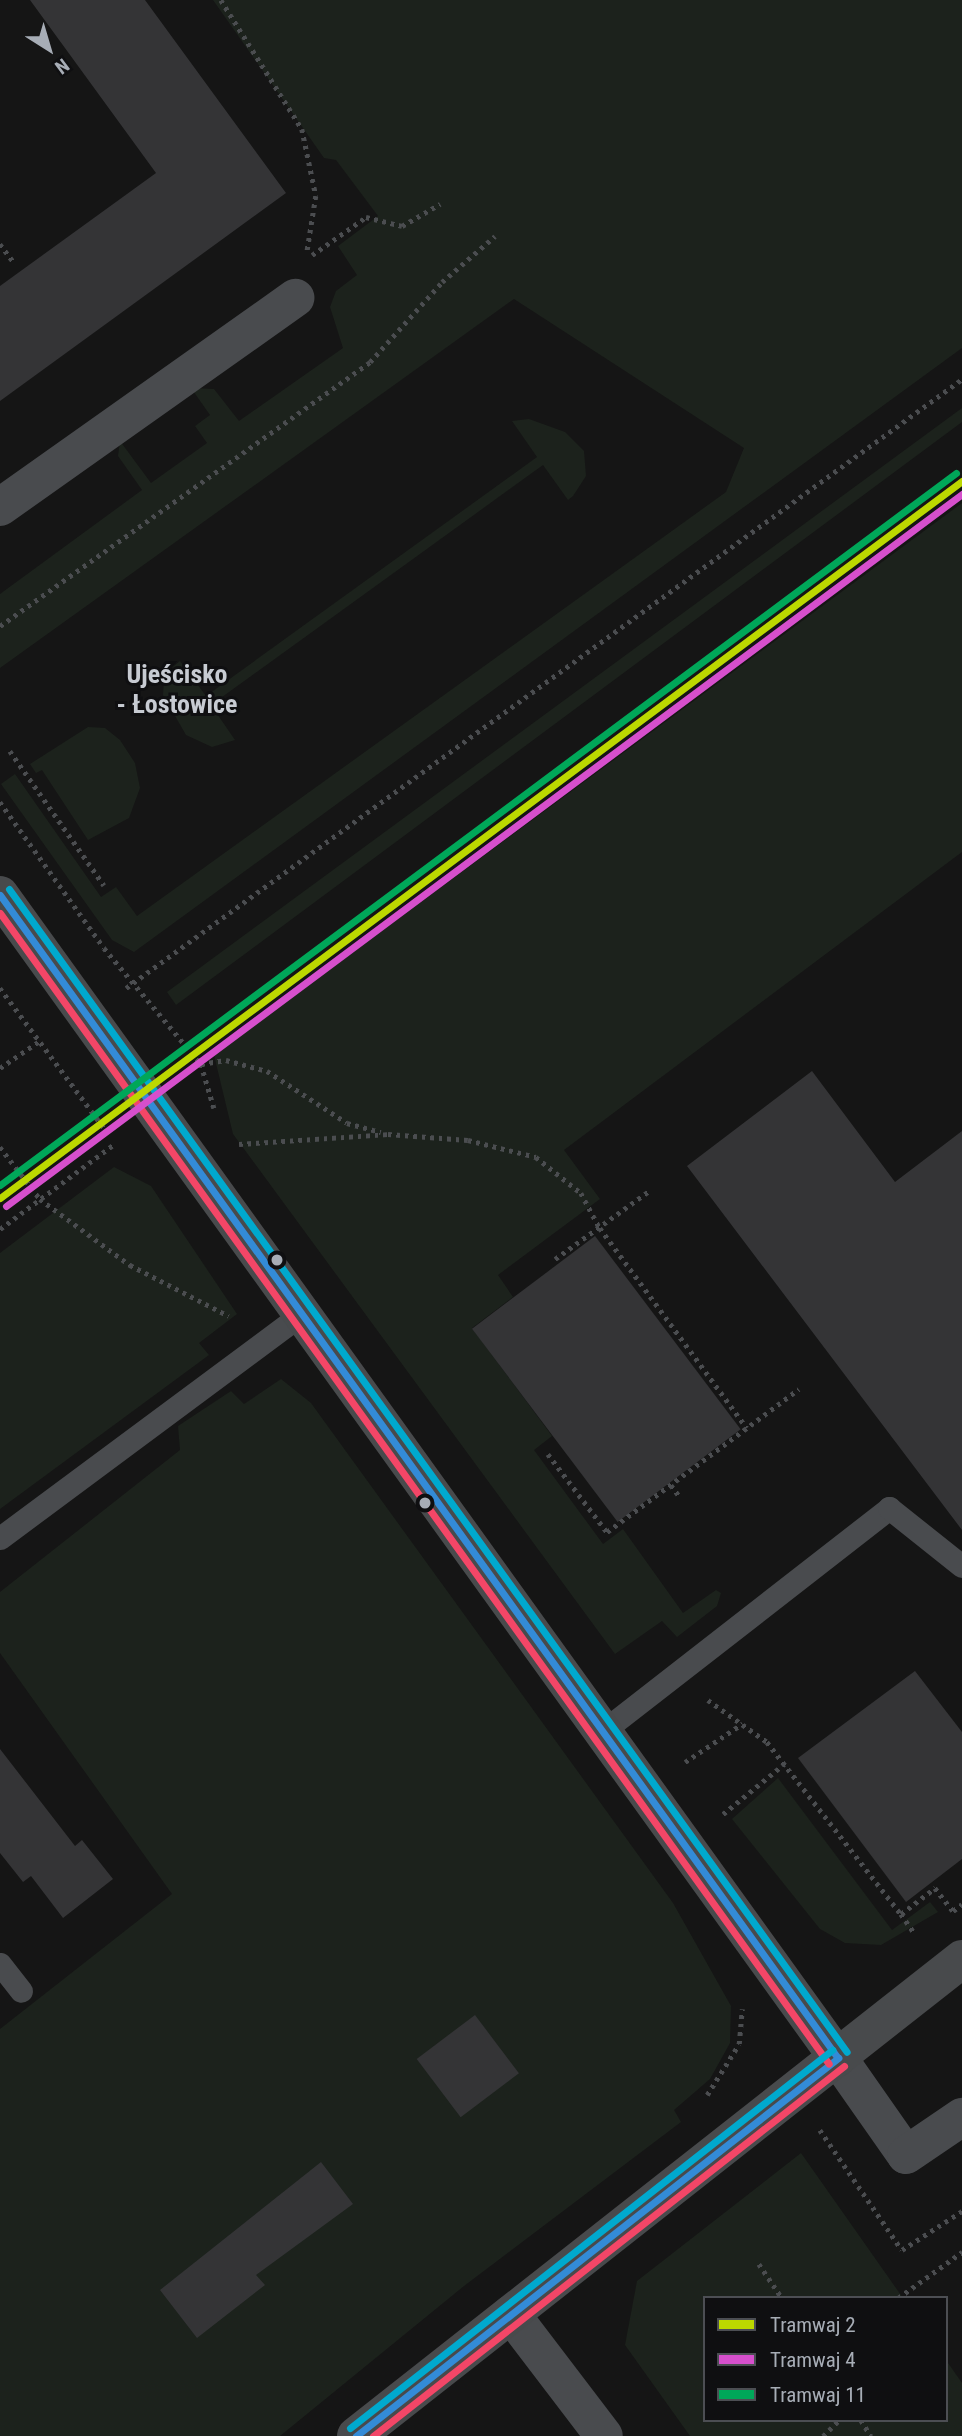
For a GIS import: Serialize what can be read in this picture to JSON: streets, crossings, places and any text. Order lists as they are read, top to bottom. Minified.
{"districts":["Ujeścisko - Łostowice"],"lines":["tram line 11","tram line 2","tram line 4"],"legend":["Tramwaj 2","Tramwaj 4","Tramwaj 11"],"north":"bottom right"}
